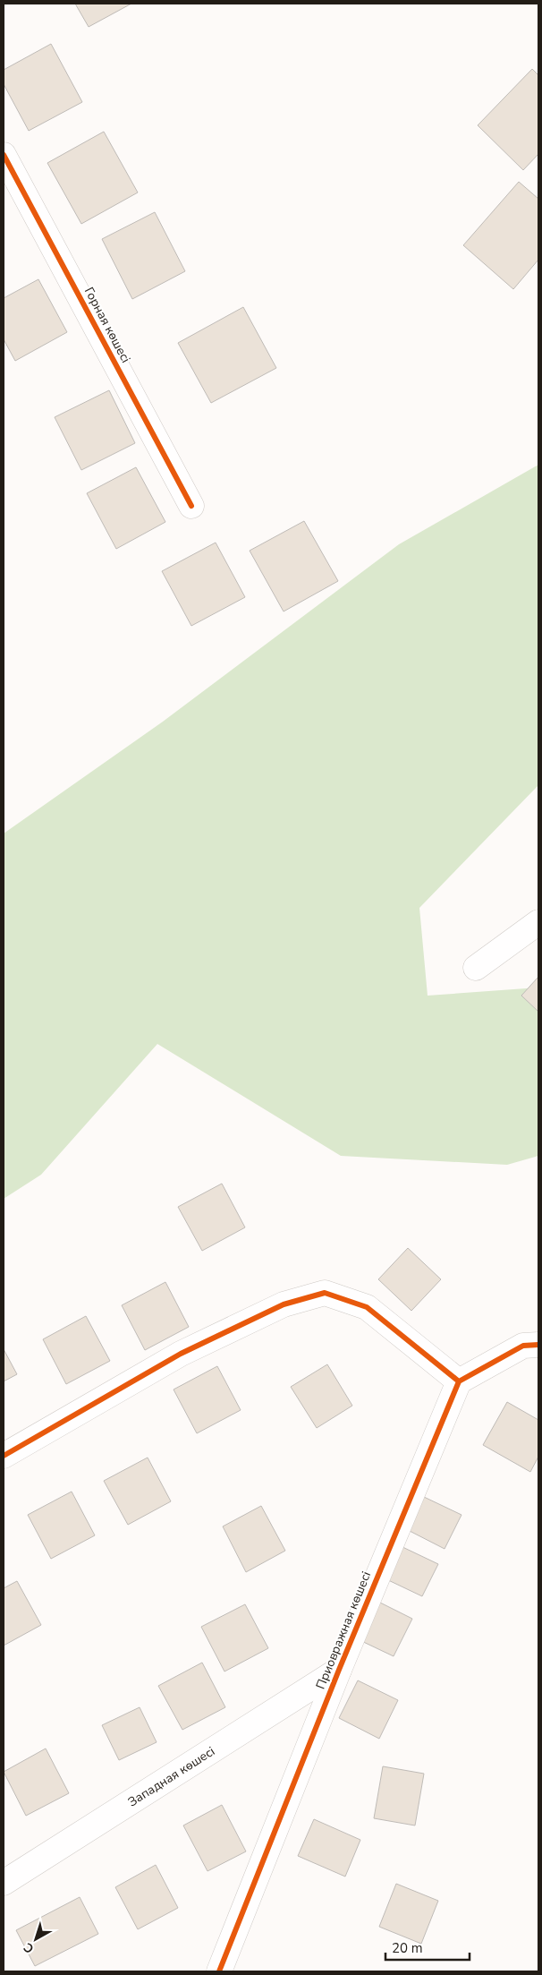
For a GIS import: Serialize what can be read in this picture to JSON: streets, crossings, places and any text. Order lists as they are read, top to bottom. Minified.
{"streets":{"street":["Горная көшесі","Приовражная көшесі","Западная көшесі"]},"crossings":[["Приовражная көшесі","Западная көшесі"]],"scale_bar":"20 m","north":"bottom left"}
